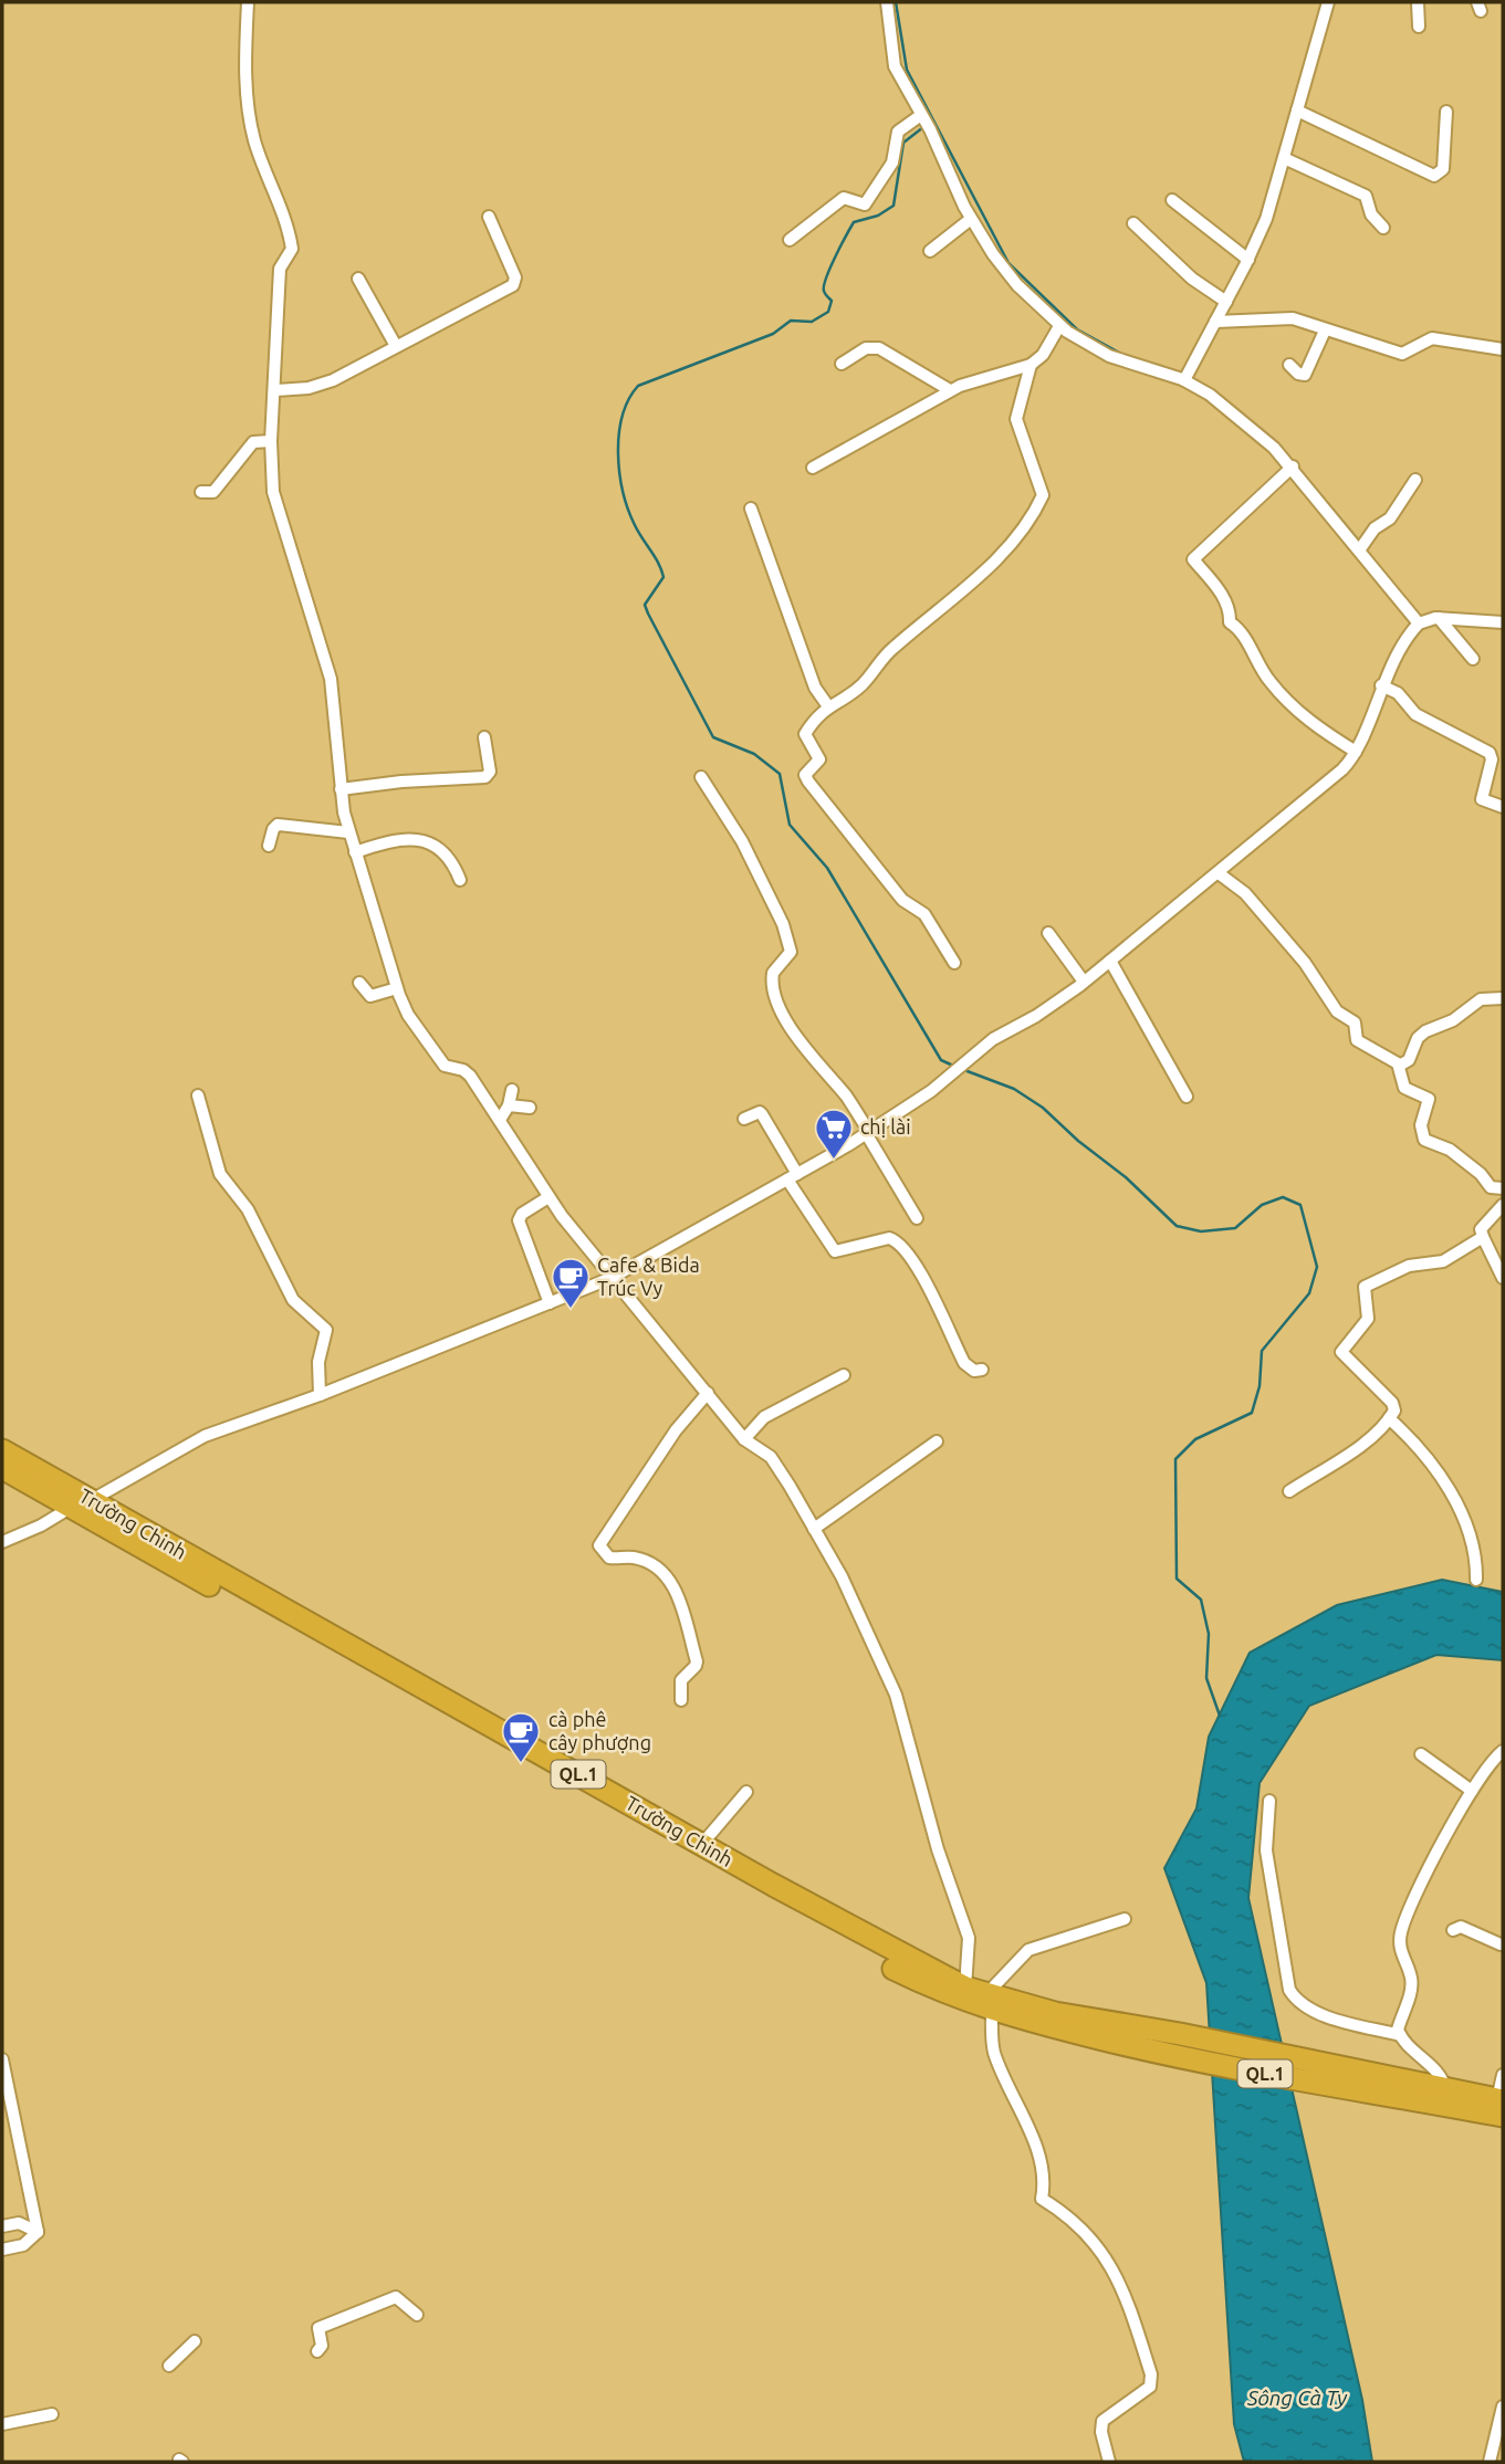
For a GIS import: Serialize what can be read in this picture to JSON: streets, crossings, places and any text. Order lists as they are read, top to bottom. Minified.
{"streets":{"highway":["Trường Chinh","QL.1"]},"crossings":[["Trường Chinh","QL.1"]],"water":["Sông Cà Ty"],"places":{"supermarket":["chị lài"],"cafe":["Cafe & Bida Trúc Vy","cà phê cây phượng"]}}
